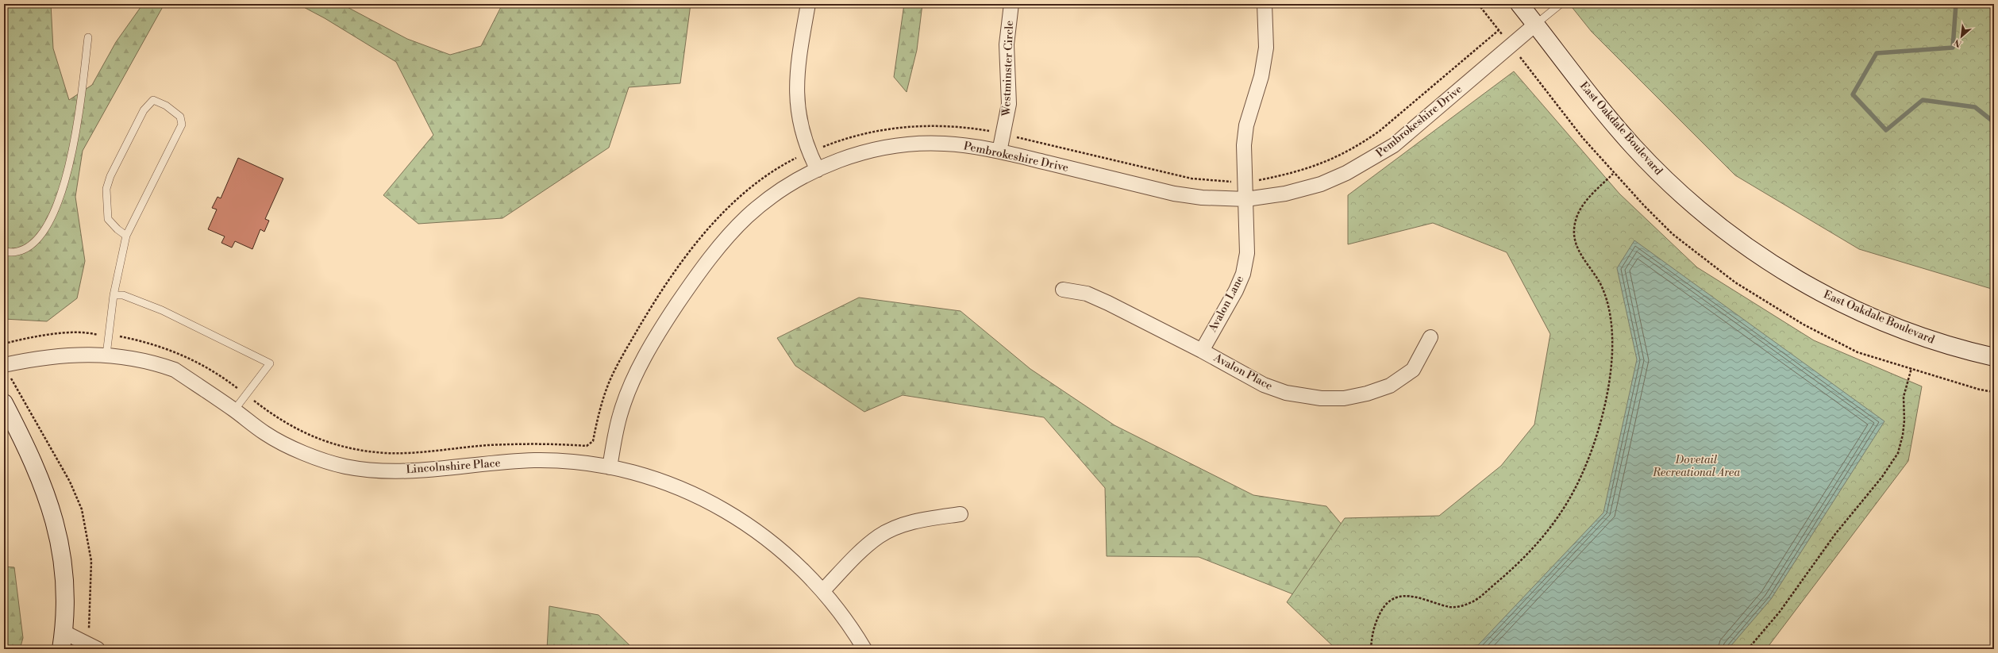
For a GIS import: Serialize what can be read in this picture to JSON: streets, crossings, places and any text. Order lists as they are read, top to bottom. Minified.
{"streets":{"main road":["East Oakdale Boulevard"],"street":["Westminster Circle","Pembrokeshire Drive","Avalon Lane","Avalon Place","Lincolnshire Place"]},"crossings":[["Westminster Circle","Pembrokeshire Drive"],["Pembrokeshire Drive","East Oakdale Boulevard"],["Pembrokeshire Drive","Avalon Lane"],["Pembrokeshire Drive","Lincolnshire Place"],["Avalon Lane","Avalon Place"]],"parks":["Dovetail Recreational Area"],"north":"bottom left"}
